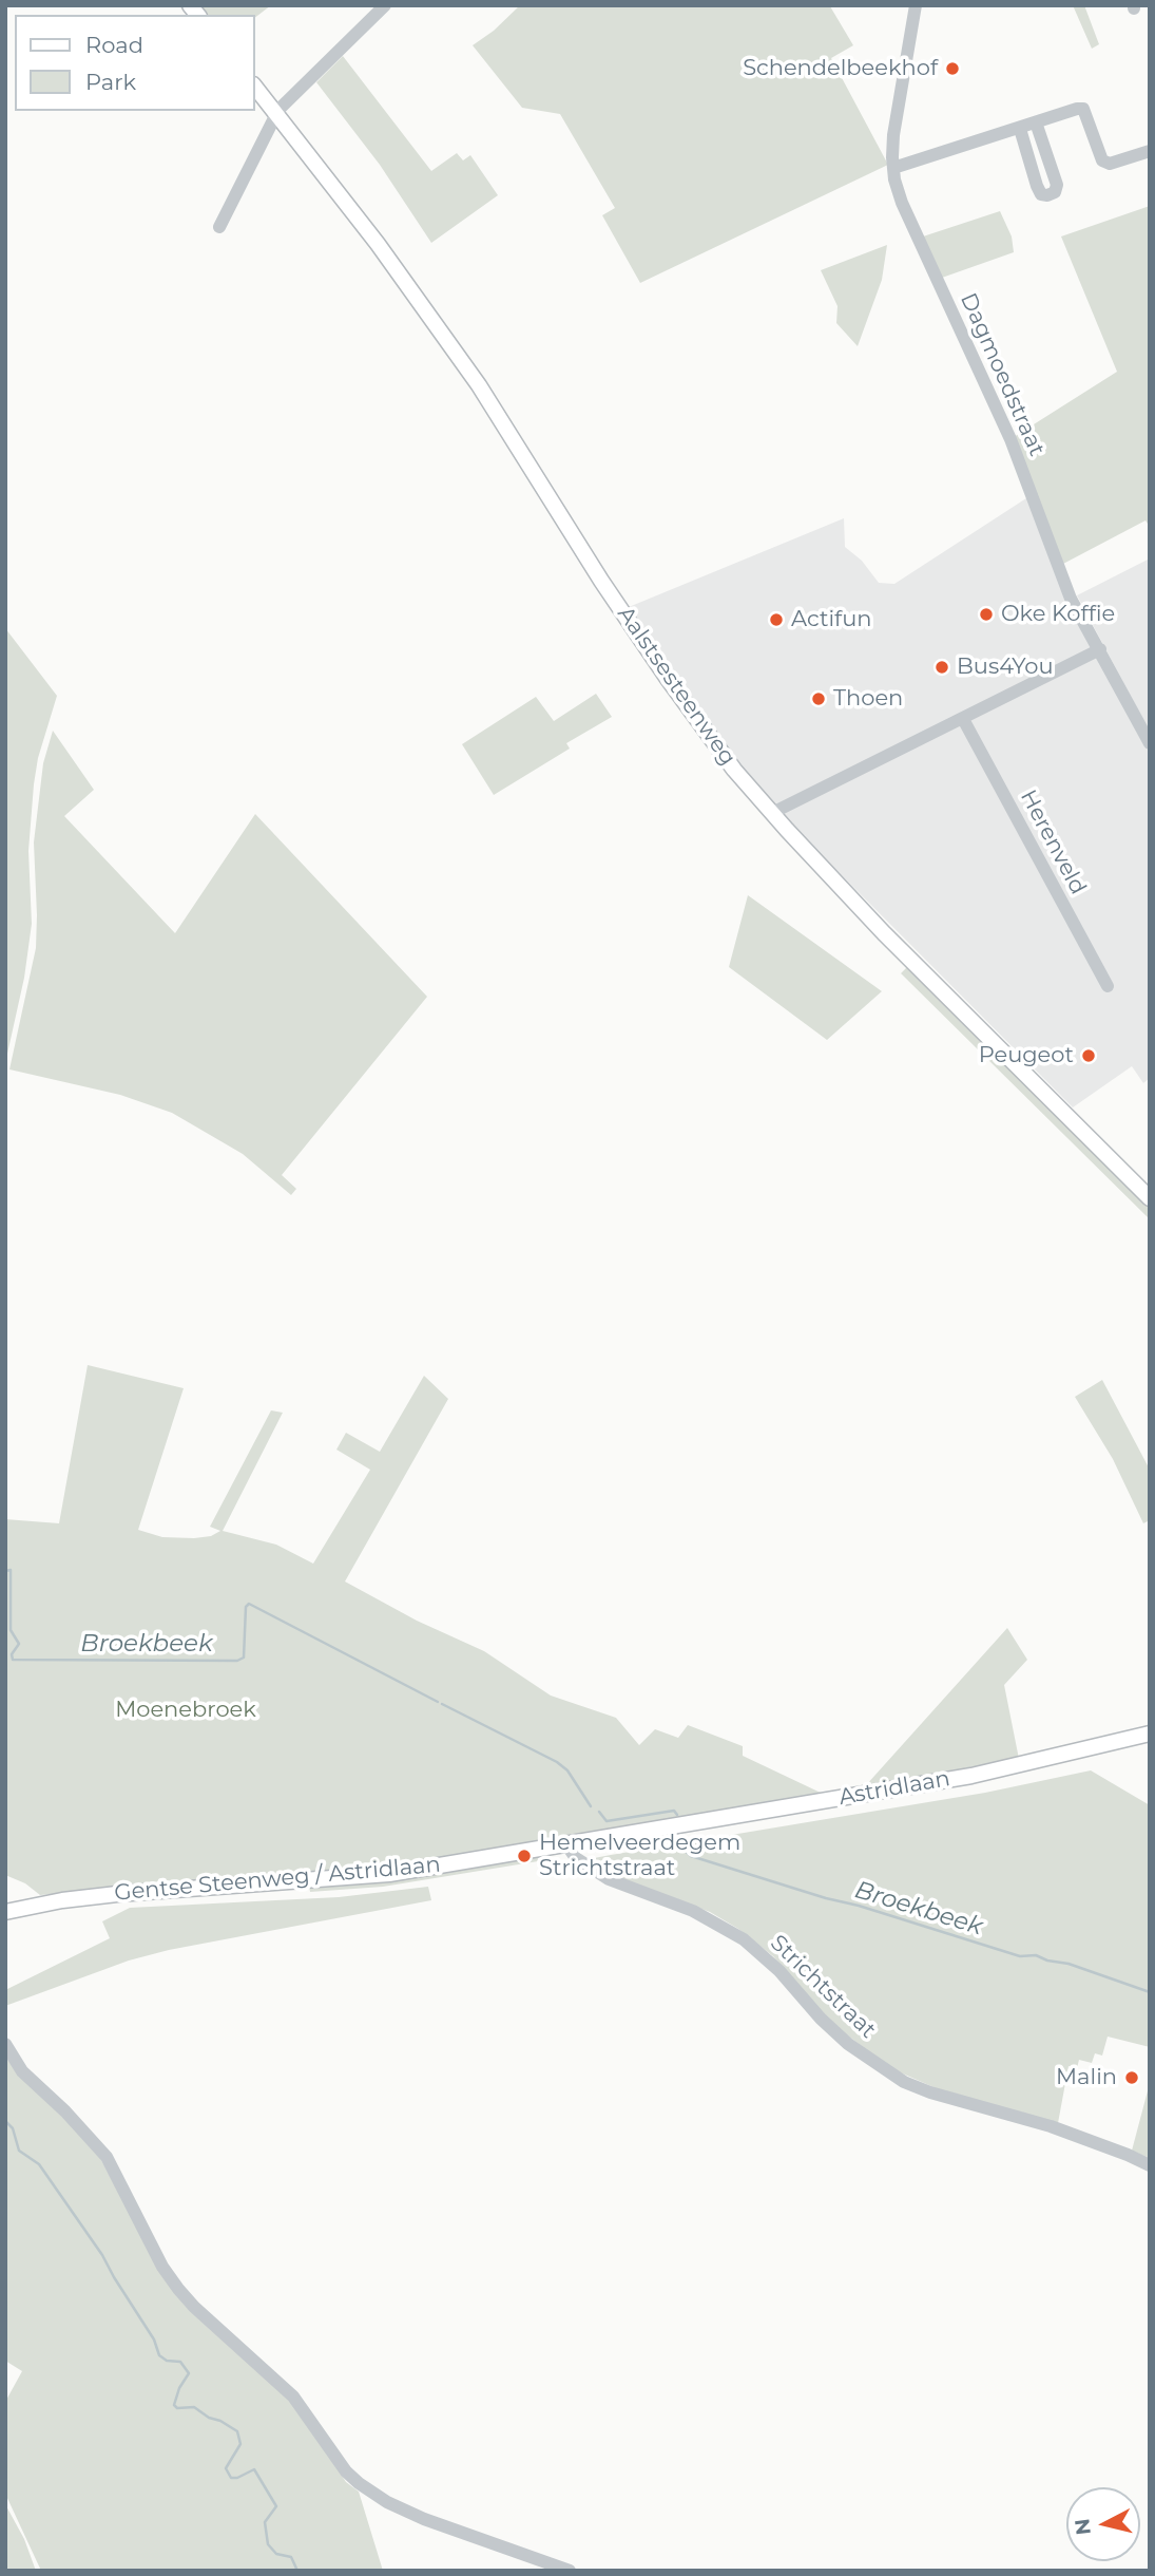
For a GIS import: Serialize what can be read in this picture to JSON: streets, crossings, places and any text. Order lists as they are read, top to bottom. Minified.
{"streets":{"main road":["Aalstsesteenweg","Astridlaan","Gentse Steenweg / Astridlaan"],"street":["Dagmoedstraat","Herenveld","Strichtstraat"]},"crossings":[["Astridlaan","Gentse Steenweg / Astridlaan"],["Gentse Steenweg / Astridlaan","Strichtstraat"]],"water":["Broekbeek"],"parks":["Moenebroek"],"places":["Schendelbeekhof","Oke Koffie","Actifun","Bus4You","Thoen","Peugeot","Hemelveerdegem Strichtstraat","Malin"],"legend":["Road","Park"],"north":"left"}
